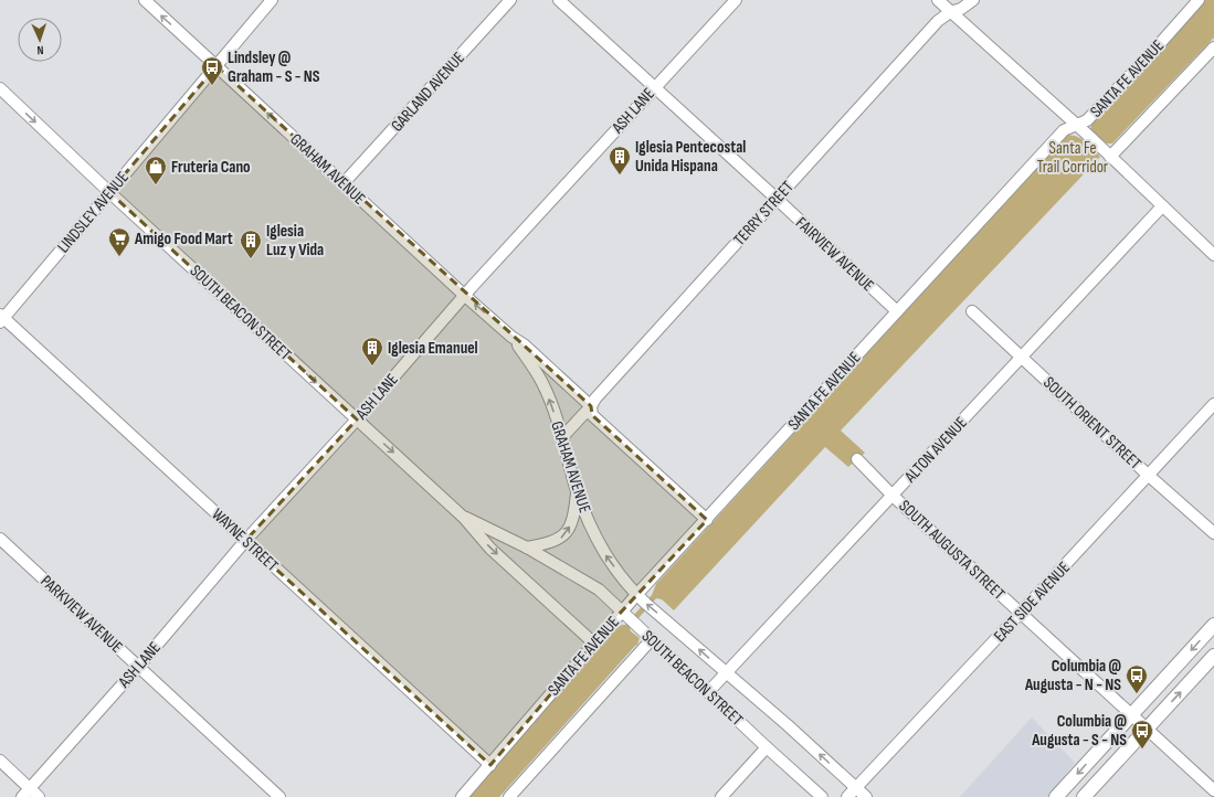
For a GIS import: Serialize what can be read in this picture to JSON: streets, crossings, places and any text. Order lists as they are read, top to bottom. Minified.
{"streets":{"street":["SANTA FE AVENUE","GARLAND AVENUE","ASH LANE","GRAHAM AVENUE","LINDSLEY AVENUE","TERRY STREET","FAIRVIEW AVENUE","SOUTH BEACON STREET","SOUTH ORIENT STREET","ALTON AVENUE","WAYNE STREET","SOUTH AUGUSTA STREET","EAST SIDE AVENUE","PARKVIEW AVENUE"]},"crossings":[["SANTA FE AVENUE","GRAHAM AVENUE"],["SANTA FE AVENUE","FAIRVIEW AVENUE"],["SANTA FE AVENUE","SOUTH BEACON STREET"],["SANTA FE AVENUE","WAYNE STREET"],["GARLAND AVENUE","GRAHAM AVENUE"],["ASH LANE","GRAHAM AVENUE"],["ASH LANE","FAIRVIEW AVENUE"],["ASH LANE","SOUTH BEACON STREET"],["ASH LANE","WAYNE STREET"],["ASH LANE","PARKVIEW AVENUE"],["GRAHAM AVENUE","LINDSLEY AVENUE"],["GRAHAM AVENUE","TERRY STREET"],["GRAHAM AVENUE","SOUTH BEACON STREET"],["LINDSLEY AVENUE","SOUTH BEACON STREET"],["LINDSLEY AVENUE","WAYNE STREET"],["TERRY STREET","FAIRVIEW AVENUE"],["SOUTH BEACON STREET","ALTON AVENUE"],["SOUTH BEACON STREET","EAST SIDE AVENUE"],["SOUTH ORIENT STREET","ALTON AVENUE"],["SOUTH ORIENT STREET","EAST SIDE AVENUE"],["ALTON AVENUE","SOUTH AUGUSTA STREET"],["SOUTH AUGUSTA STREET","EAST SIDE AVENUE"]],"parks":["Santa Fe Trail Corridor"],"places":{"bus stop":["Lindsley @ Graham - S - NS","Columbia @ Augusta - N - NS","Columbia @ Augusta - S - NS"],"building":["Iglesia Pentecostal Unida Hispana","Iglesia Luz y Vida","Iglesia Emanuel"],"shop":["Fruteria Cano"],"supermarket":["Amigo Food Mart"]},"north":"bottom"}
